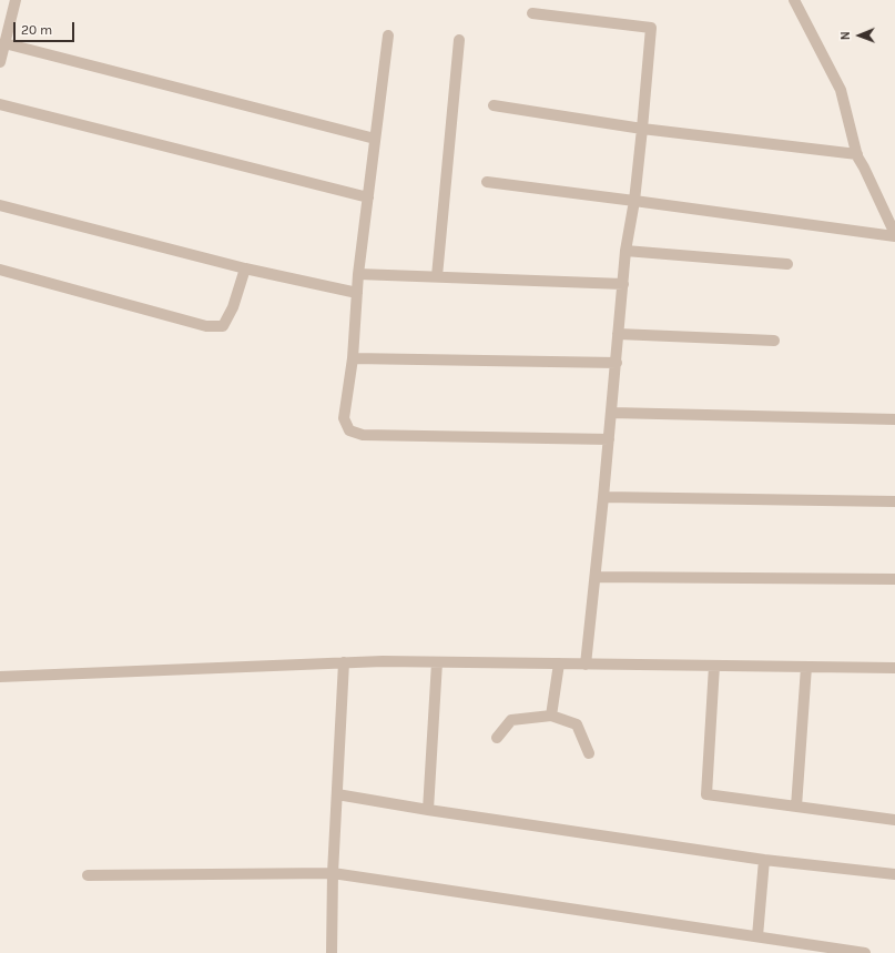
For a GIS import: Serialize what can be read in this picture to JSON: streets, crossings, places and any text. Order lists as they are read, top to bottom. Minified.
{"scale_bar":"20 m","north":"left"}
